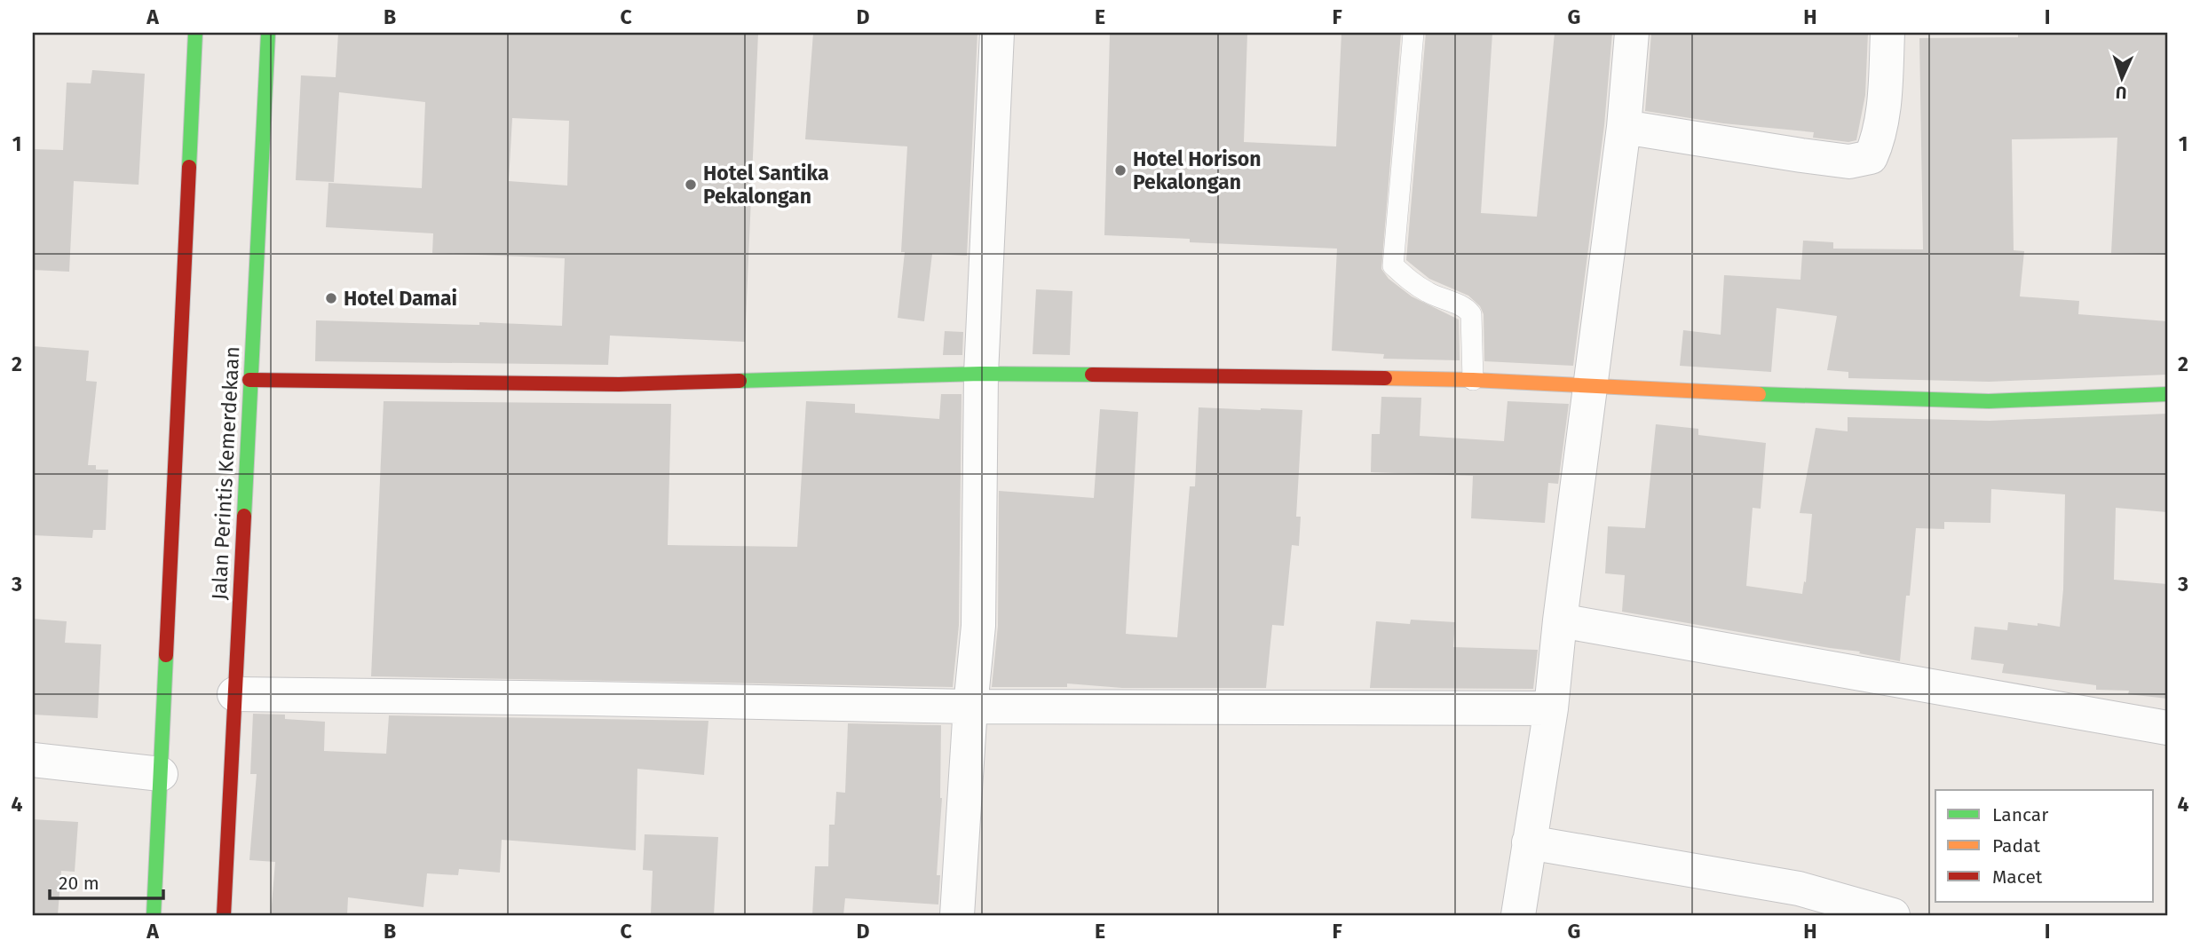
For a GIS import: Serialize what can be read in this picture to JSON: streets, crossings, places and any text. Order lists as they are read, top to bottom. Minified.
{"streets":{"street":["Jalan Perintis Kemerdekaan"]},"places":["Hotel Horison Pekalongan","Hotel Santika Pekalongan","Hotel Damai"],"legend":["Lancar","Padat","Macet"],"scale_bar":"20 m","north":"bottom","grid":{"columns":["A","B","C","D","E","F","G","H","I"],"rows":["1","2","3","4"]}}
